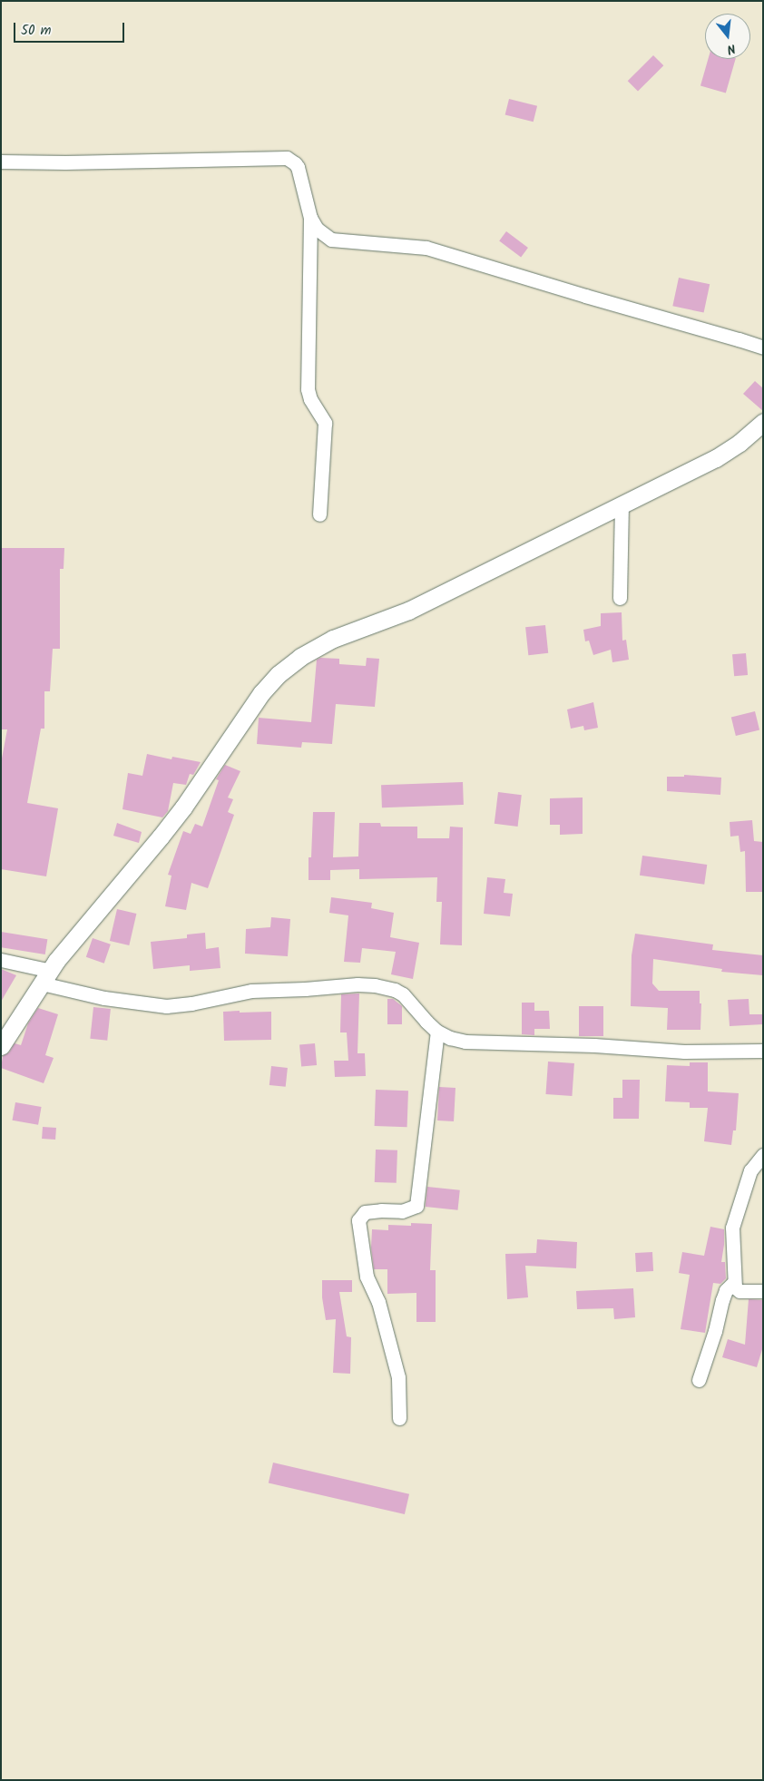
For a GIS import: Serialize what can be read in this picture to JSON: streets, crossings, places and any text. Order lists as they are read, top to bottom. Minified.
{"scale_bar":"50 m","north":"bottom"}
